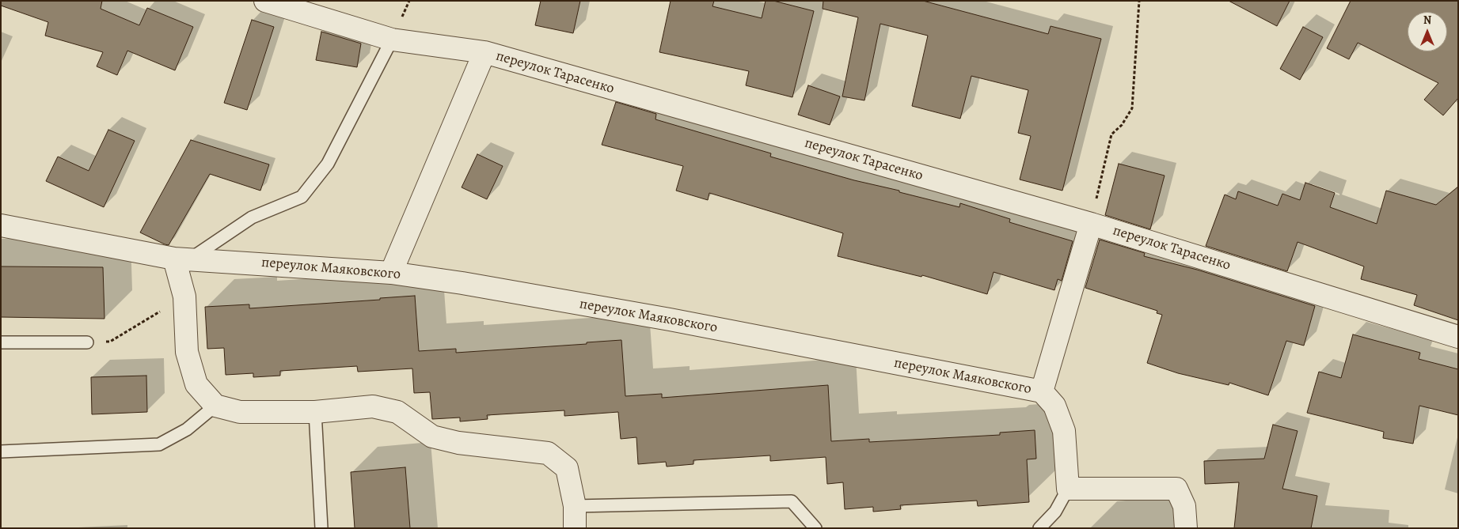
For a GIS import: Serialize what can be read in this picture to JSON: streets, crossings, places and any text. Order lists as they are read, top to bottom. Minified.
{"streets":{"street":["переулок Тарасенко","переулок Маяковского"]},"north":"top"}
